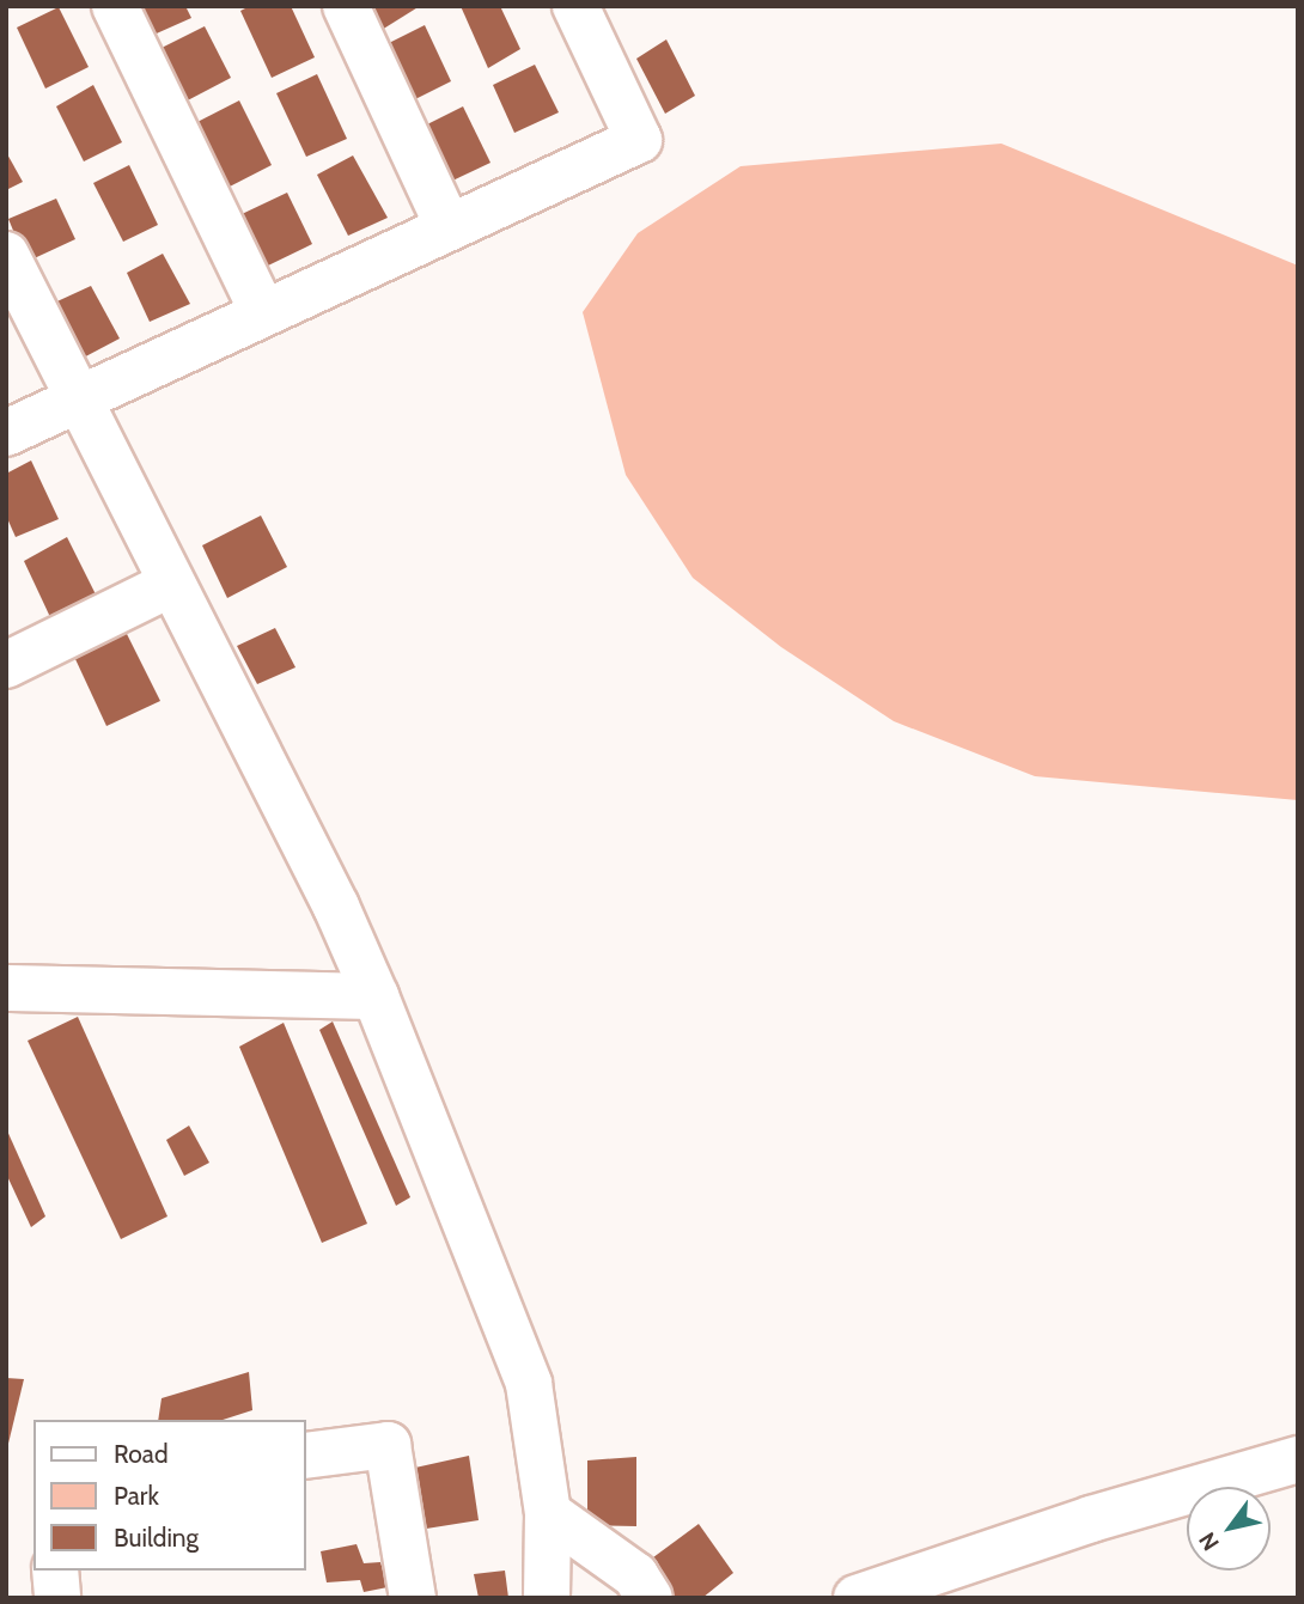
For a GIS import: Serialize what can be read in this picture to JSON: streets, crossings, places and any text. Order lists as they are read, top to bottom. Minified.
{"legend":["Road","Park","Building"],"north":"bottom left"}
